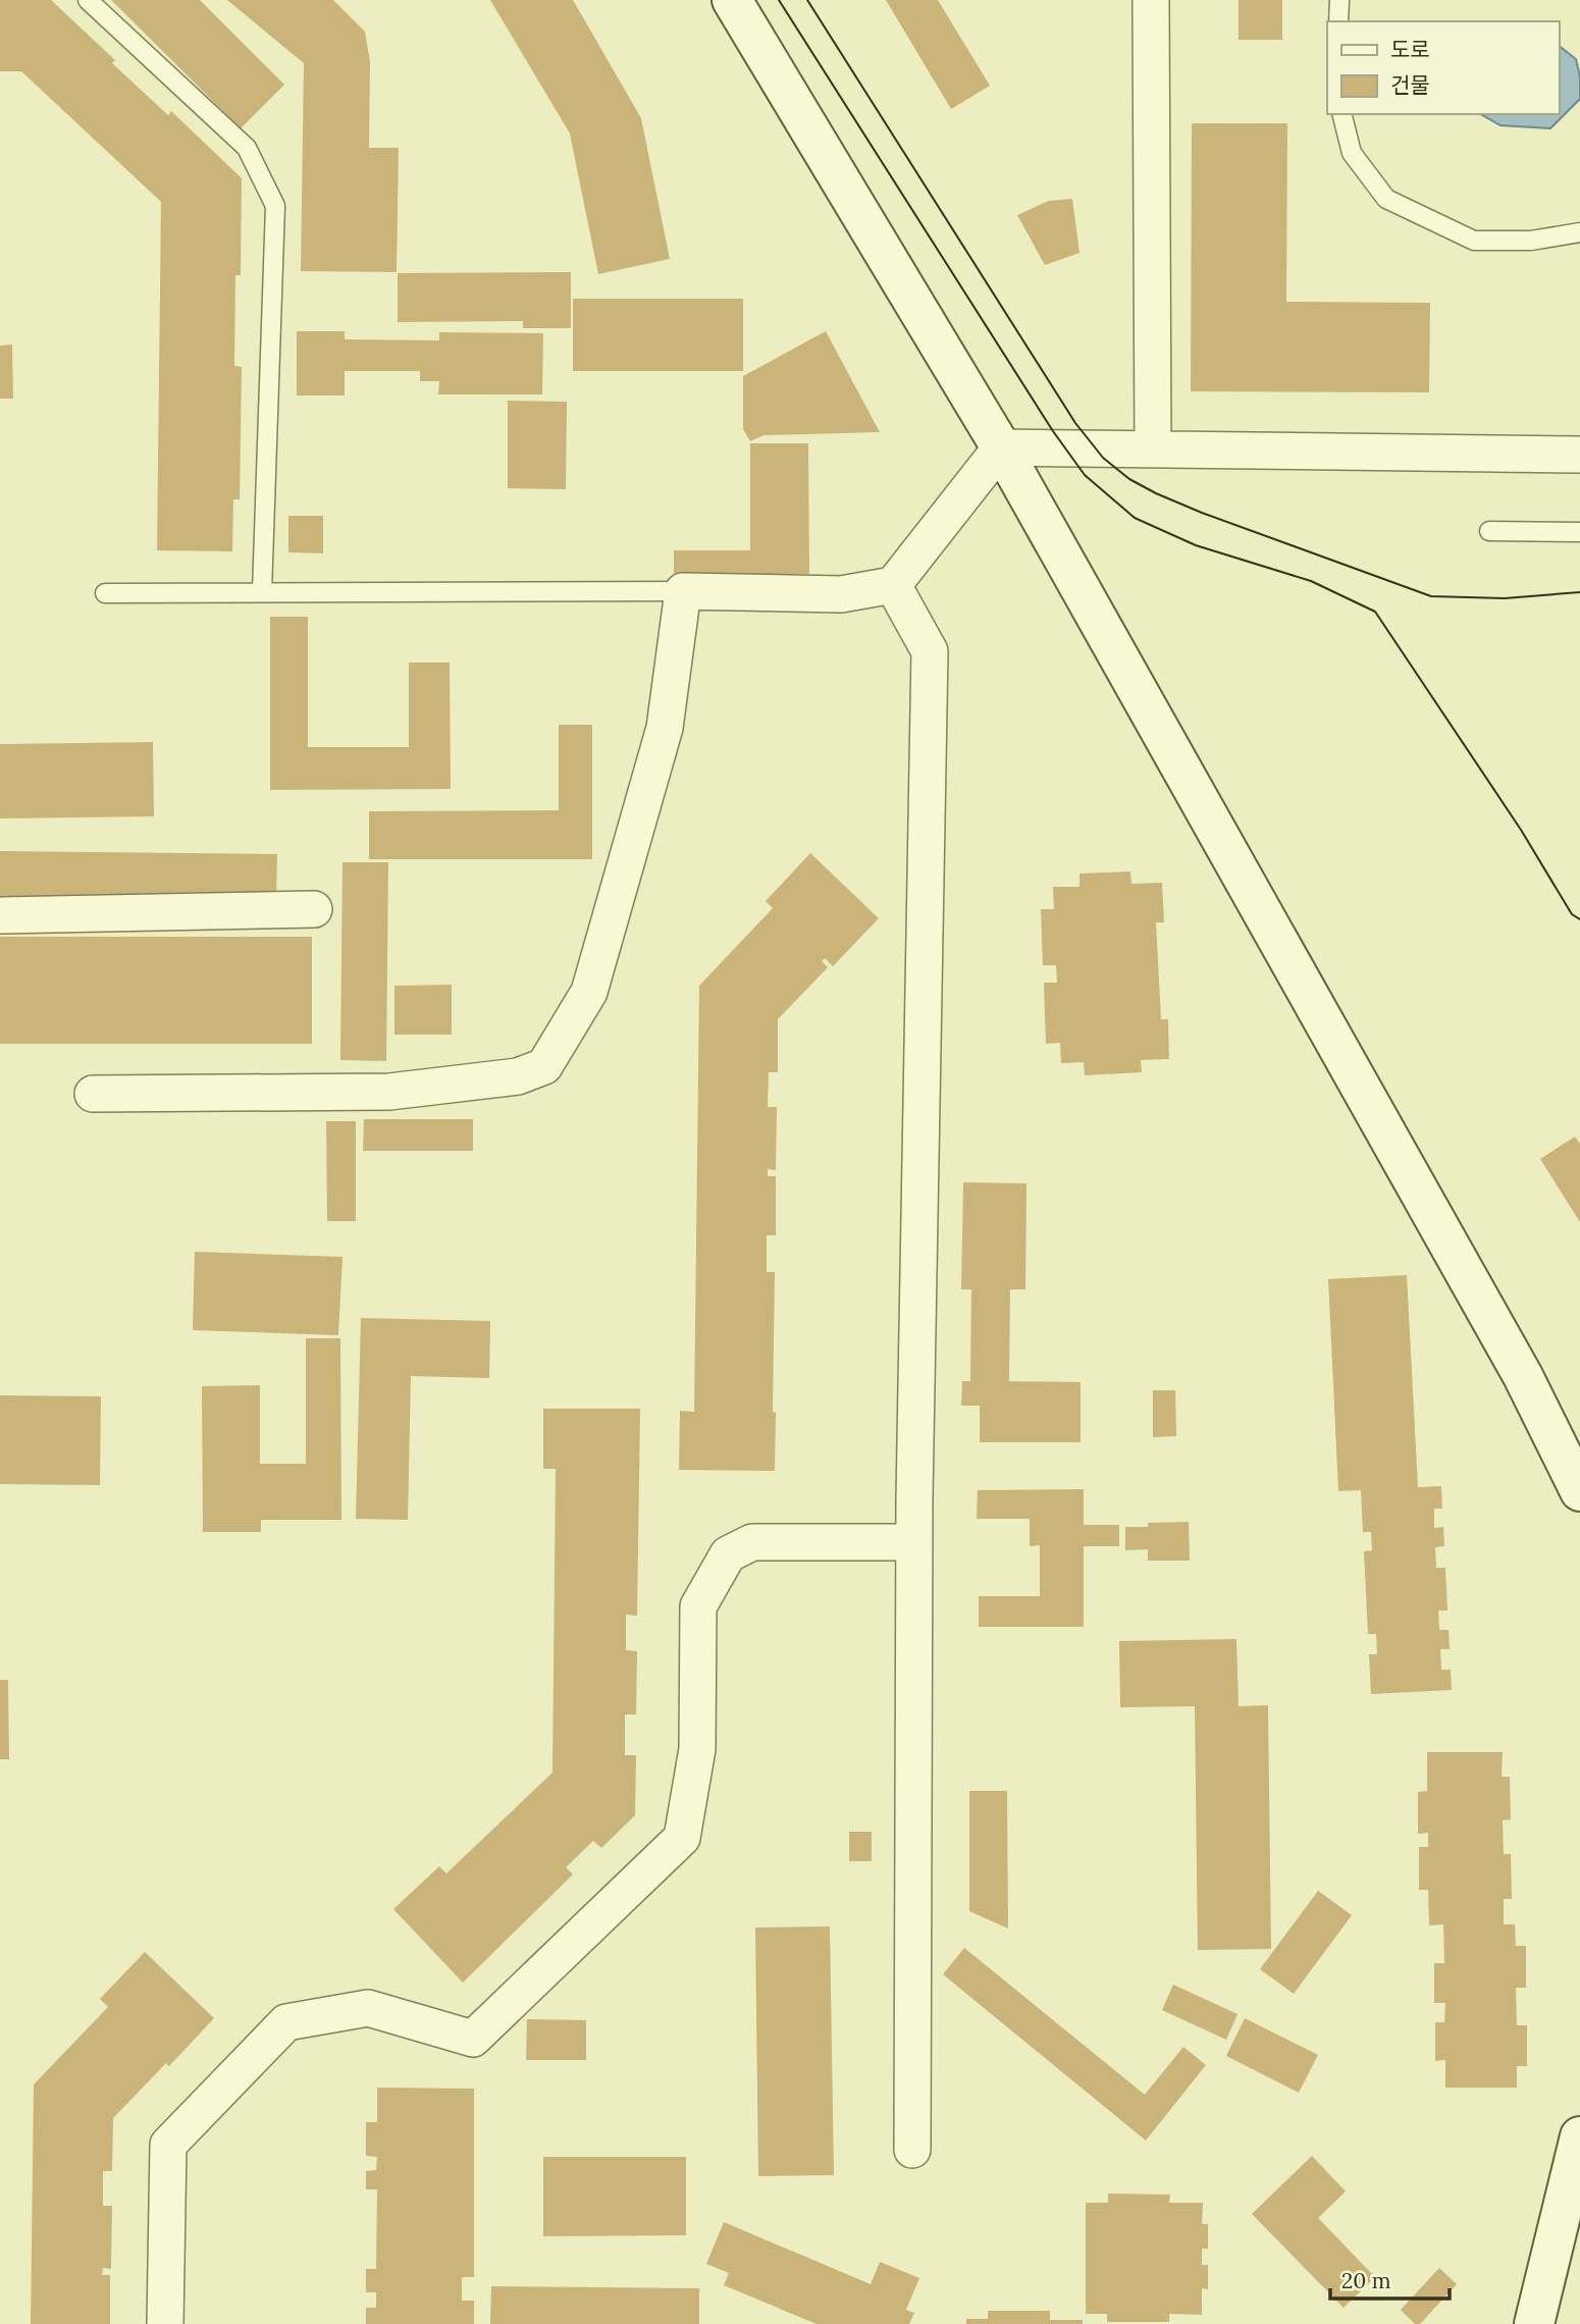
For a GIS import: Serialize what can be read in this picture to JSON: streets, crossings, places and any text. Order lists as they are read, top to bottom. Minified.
{"legend":["도로","건물"],"scale_bar":"20 m"}
